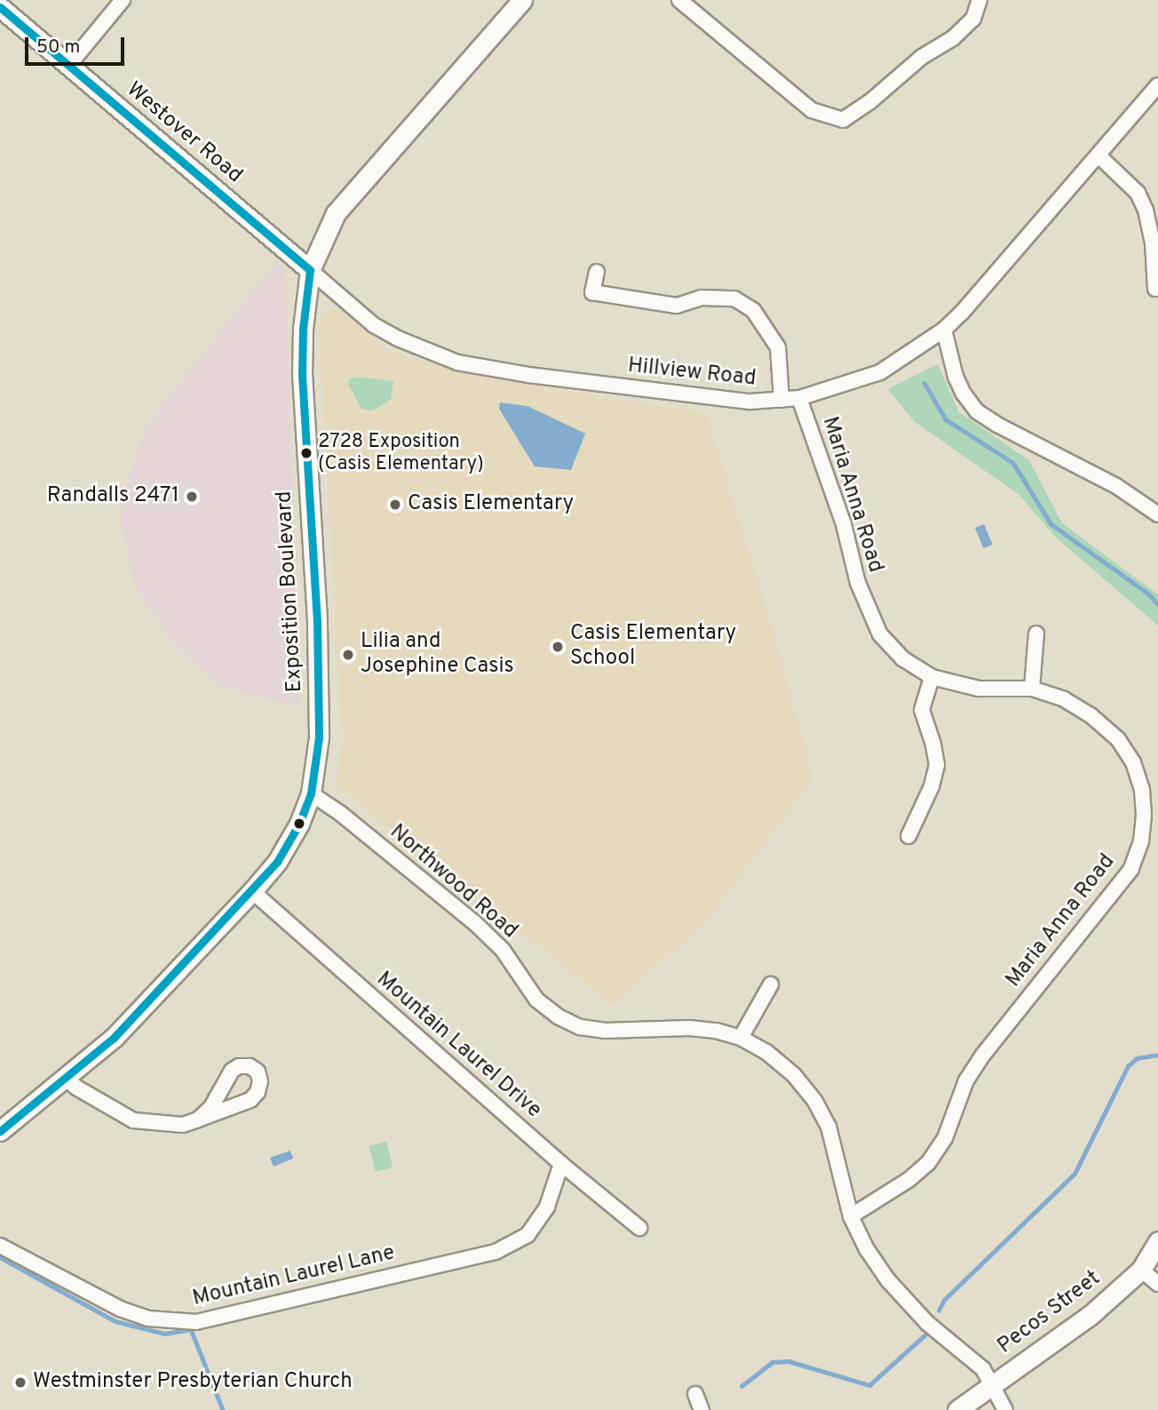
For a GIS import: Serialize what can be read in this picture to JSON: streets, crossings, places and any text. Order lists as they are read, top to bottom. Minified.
{"streets":{"street":["Westover Road","Hillview Road","Maria Anna Road","Exposition Boulevard","Northwood Road","Mountain Laurel Drive","Mountain Laurel Lane","Pecos Street"]},"crossings":[["Westover Road","Hillview Road"],["Westover Road","Exposition Boulevard"],["Hillview Road","Maria Anna Road"],["Hillview Road","Exposition Boulevard"],["Maria Anna Road","Northwood Road"],["Exposition Boulevard","Northwood Road"],["Exposition Boulevard","Mountain Laurel Drive"],["Northwood Road","Pecos Street"],["Mountain Laurel Drive","Mountain Laurel Lane"]],"places":["2728 Exposition (Casis Elementary)","Randalls 2471","Casis Elementary","Casis Elementary School","Lilia and Josephine Casis","Westminster Presbyterian Church"],"scale_bar":"50 m"}
